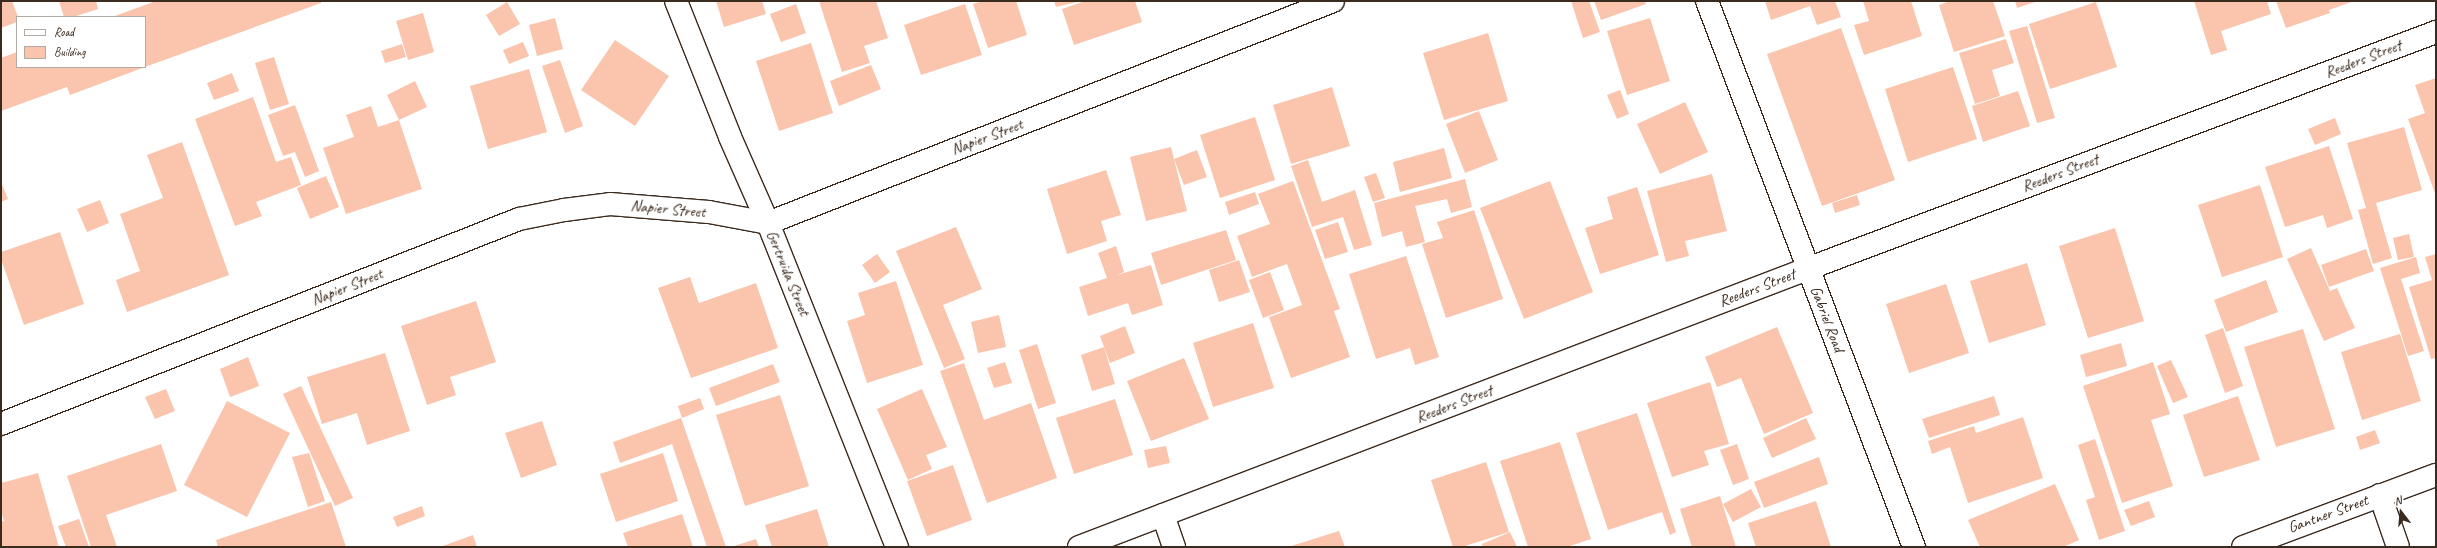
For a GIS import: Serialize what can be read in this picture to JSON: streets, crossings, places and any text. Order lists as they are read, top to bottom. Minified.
{"streets":{"street":["Reeders Street","Napier Street","Gertruida Street","Gabriel Road","Gantner Street"]},"crossings":[["Reeders Street","Gabriel Road"],["Napier Street","Gertruida Street"]],"legend":["Road","Building"],"north":"top"}
